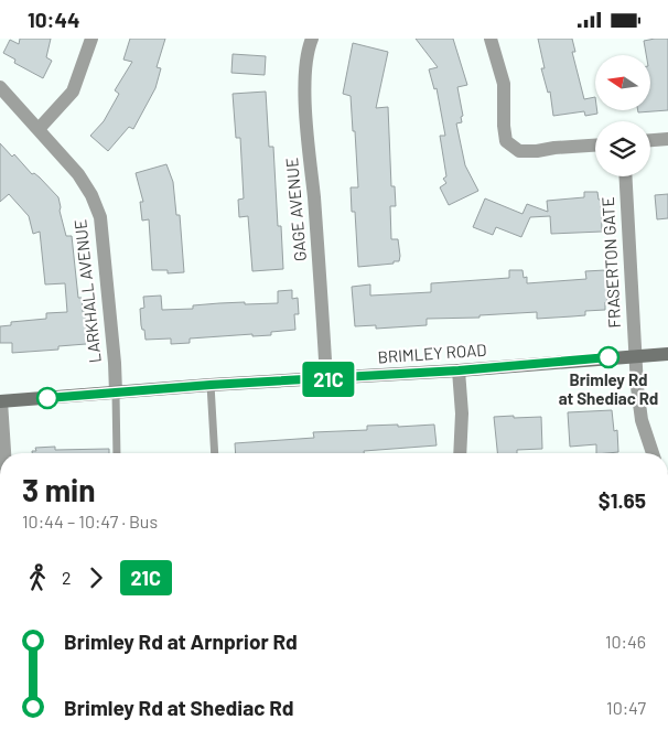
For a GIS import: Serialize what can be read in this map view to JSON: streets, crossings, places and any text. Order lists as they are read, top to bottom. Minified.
{"streets":{"main road":["BRIMLEY ROAD"],"street":["GAGE AVENUE","FRASERTON GATE","LARKHALL AVENUE"]},"crossings":[["GAGE AVENUE","BRIMLEY ROAD"],["FRASERTON GATE","BRIMLEY ROAD"],["LARKHALL AVENUE","BRIMLEY ROAD"]],"places":["Brimley Rd at Shediac Rd"],"lines":["bus line 21C"],"north":"left","page":{"status":"10:44","on_map":"21C","heading":["3 min","10:44 – 10:47 · Bus","$1.65"],"legs":["2","21C"],"list":[{"name":"Brimley Rd at Arnprior Rd","value":"10:46"},{"name":"Brimley Rd at Shediac Rd","value":"10:47"}]}}
